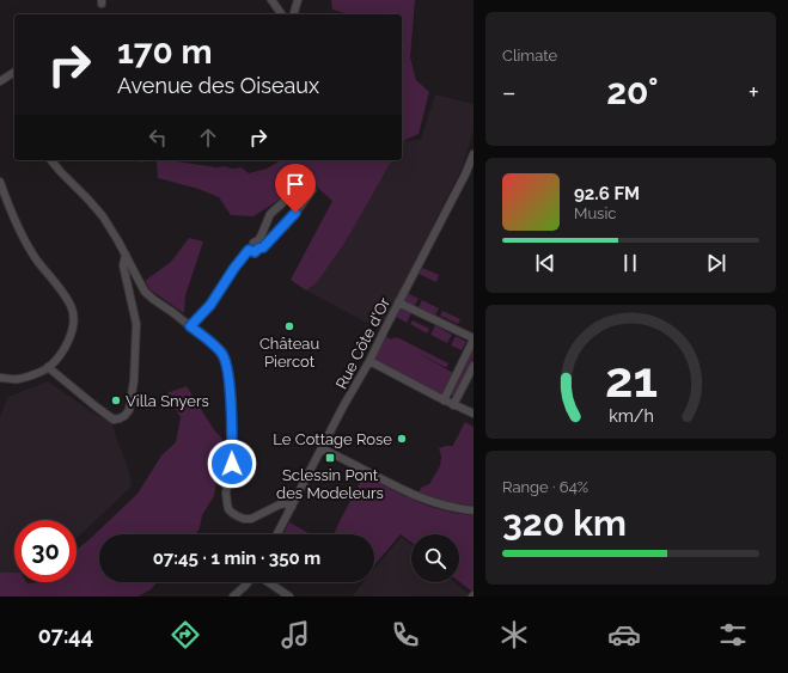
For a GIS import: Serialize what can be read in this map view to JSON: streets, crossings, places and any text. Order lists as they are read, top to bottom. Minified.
{"streets":{"street":["Rue Côte d'Or"]},"places":{"other":["Château Piercot","Villa Snyers","Le Cottage Rose"],"transit":["Sclessin Pont des Modeleurs"]},"page":{"tile":["Climate",["Range · 64%","320 km"]],"turn":["170 m","Avenue des Oiseaux"],"heat":["−","20°","+"],"song":["92.6 FM","Music"],"limit":"30","trip":"07:45 · 1 min · 350 m","tabs":"07:44","gauge":["21","km/h"]}}
